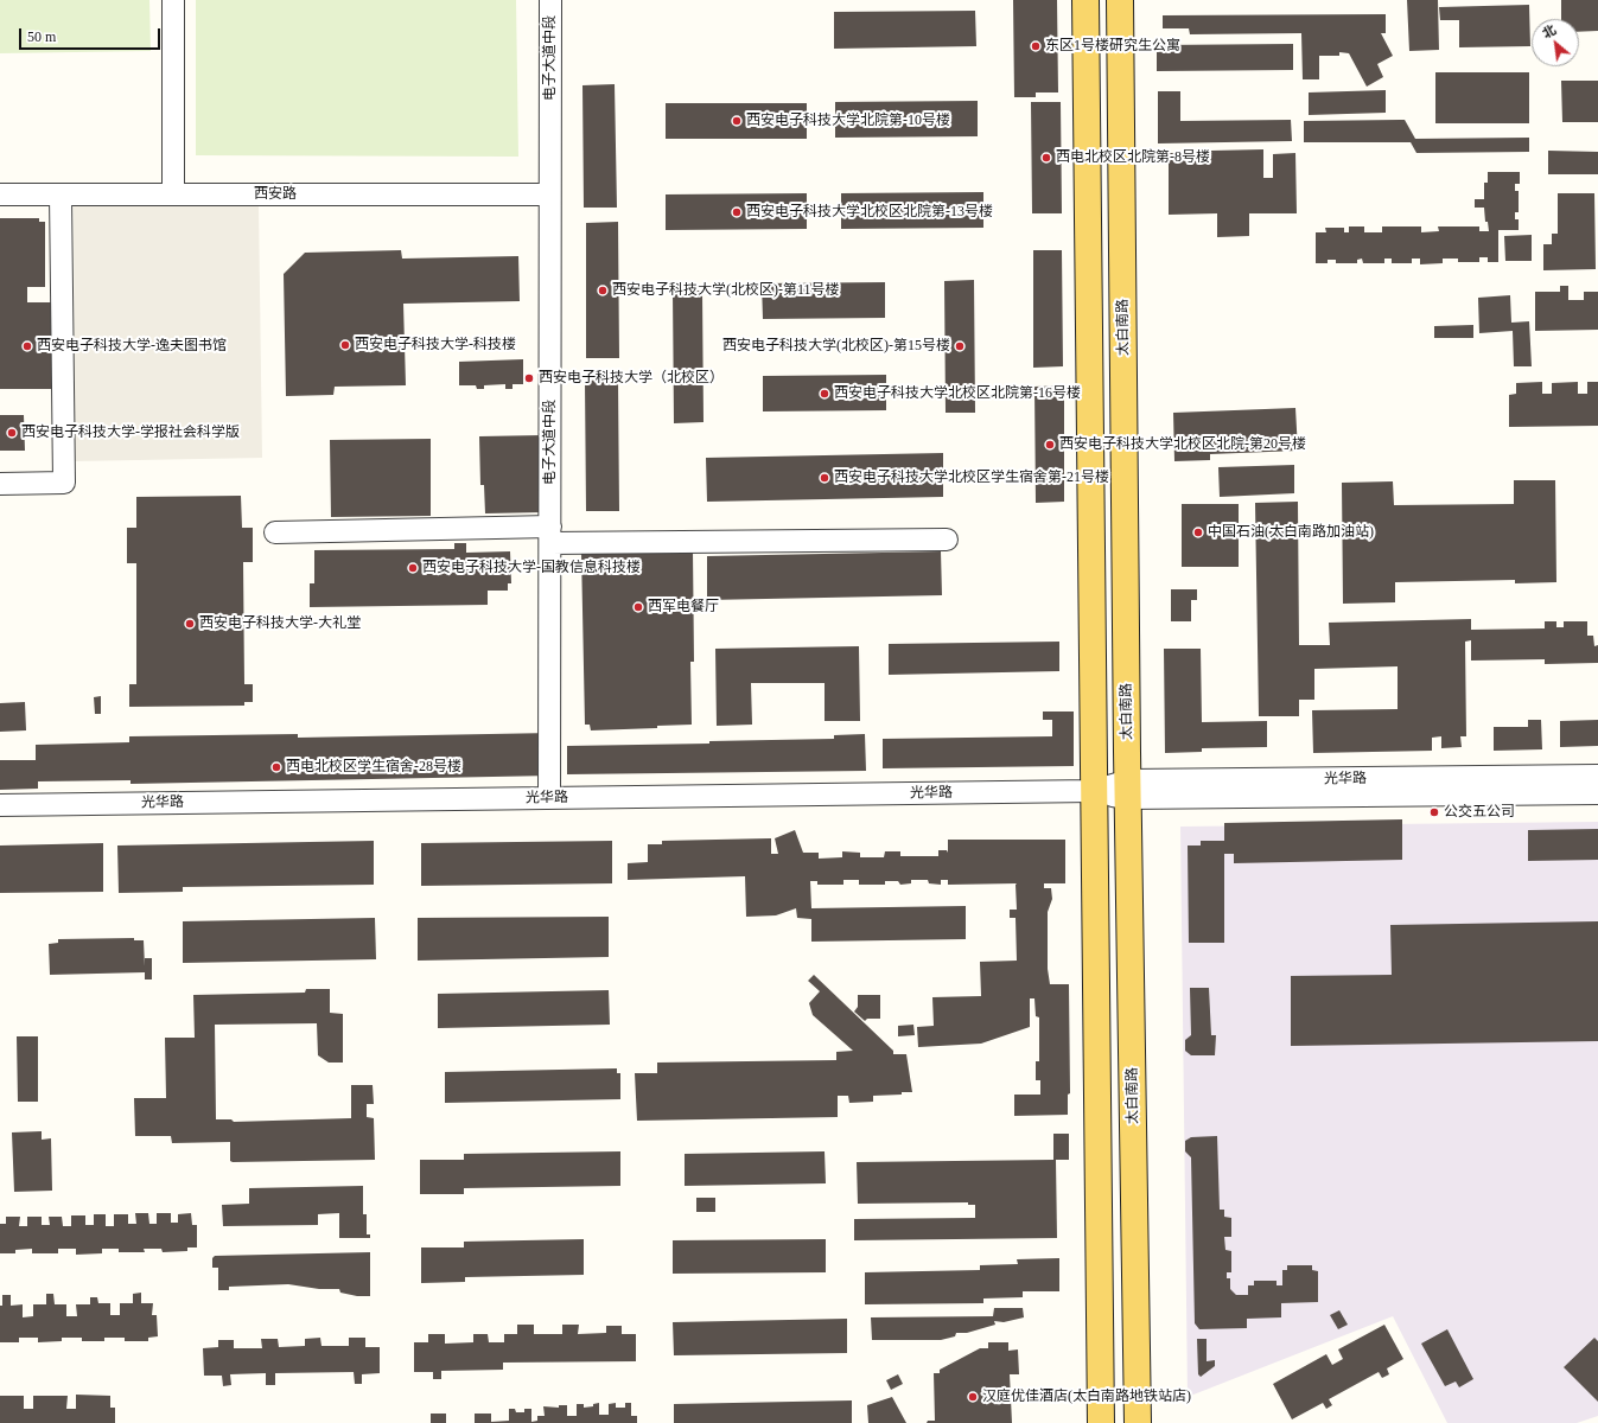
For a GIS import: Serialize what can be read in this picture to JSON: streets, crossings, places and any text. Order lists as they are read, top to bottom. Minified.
{"streets":{"main road":["太白南路"],"street":["电子大道中段","西安路","光华路"]},"crossings":[["电子大道中段","西安路"],["电子大道中段","光华路"],["太白南路","光华路"]],"places":["东区1号楼研究生公寓","西安电子科技大学北院第-10号楼","西电北校区北院第-8号楼","西安电子科技大学北校区北院第-13号楼","西安电子科技大学(北校区)-第11号楼","西安电子科技大学-科技楼","西安电子科技大学-逸夫图书馆","西安电子科技大学(北校区)-第15号楼","西安电子科技大学（北校区）","西安电子科技大学北校区北院第-16号楼","西安电子科技大学-学报社会科学版","西安电子科技大学北校区北院-第20号楼","西安电子科技大学北校区学生宿舍第-21号楼","中国石油(太白南路加油站)","西安电子科技大学-国教信息科技楼","西军电餐厅","西安电子科技大学-大礼堂","西电北校区学生宿舍-28号楼","公交五公司","汉庭优佳酒店(太白南路地铁站店)"],"scale_bar":"50 m","north":"top left"}
